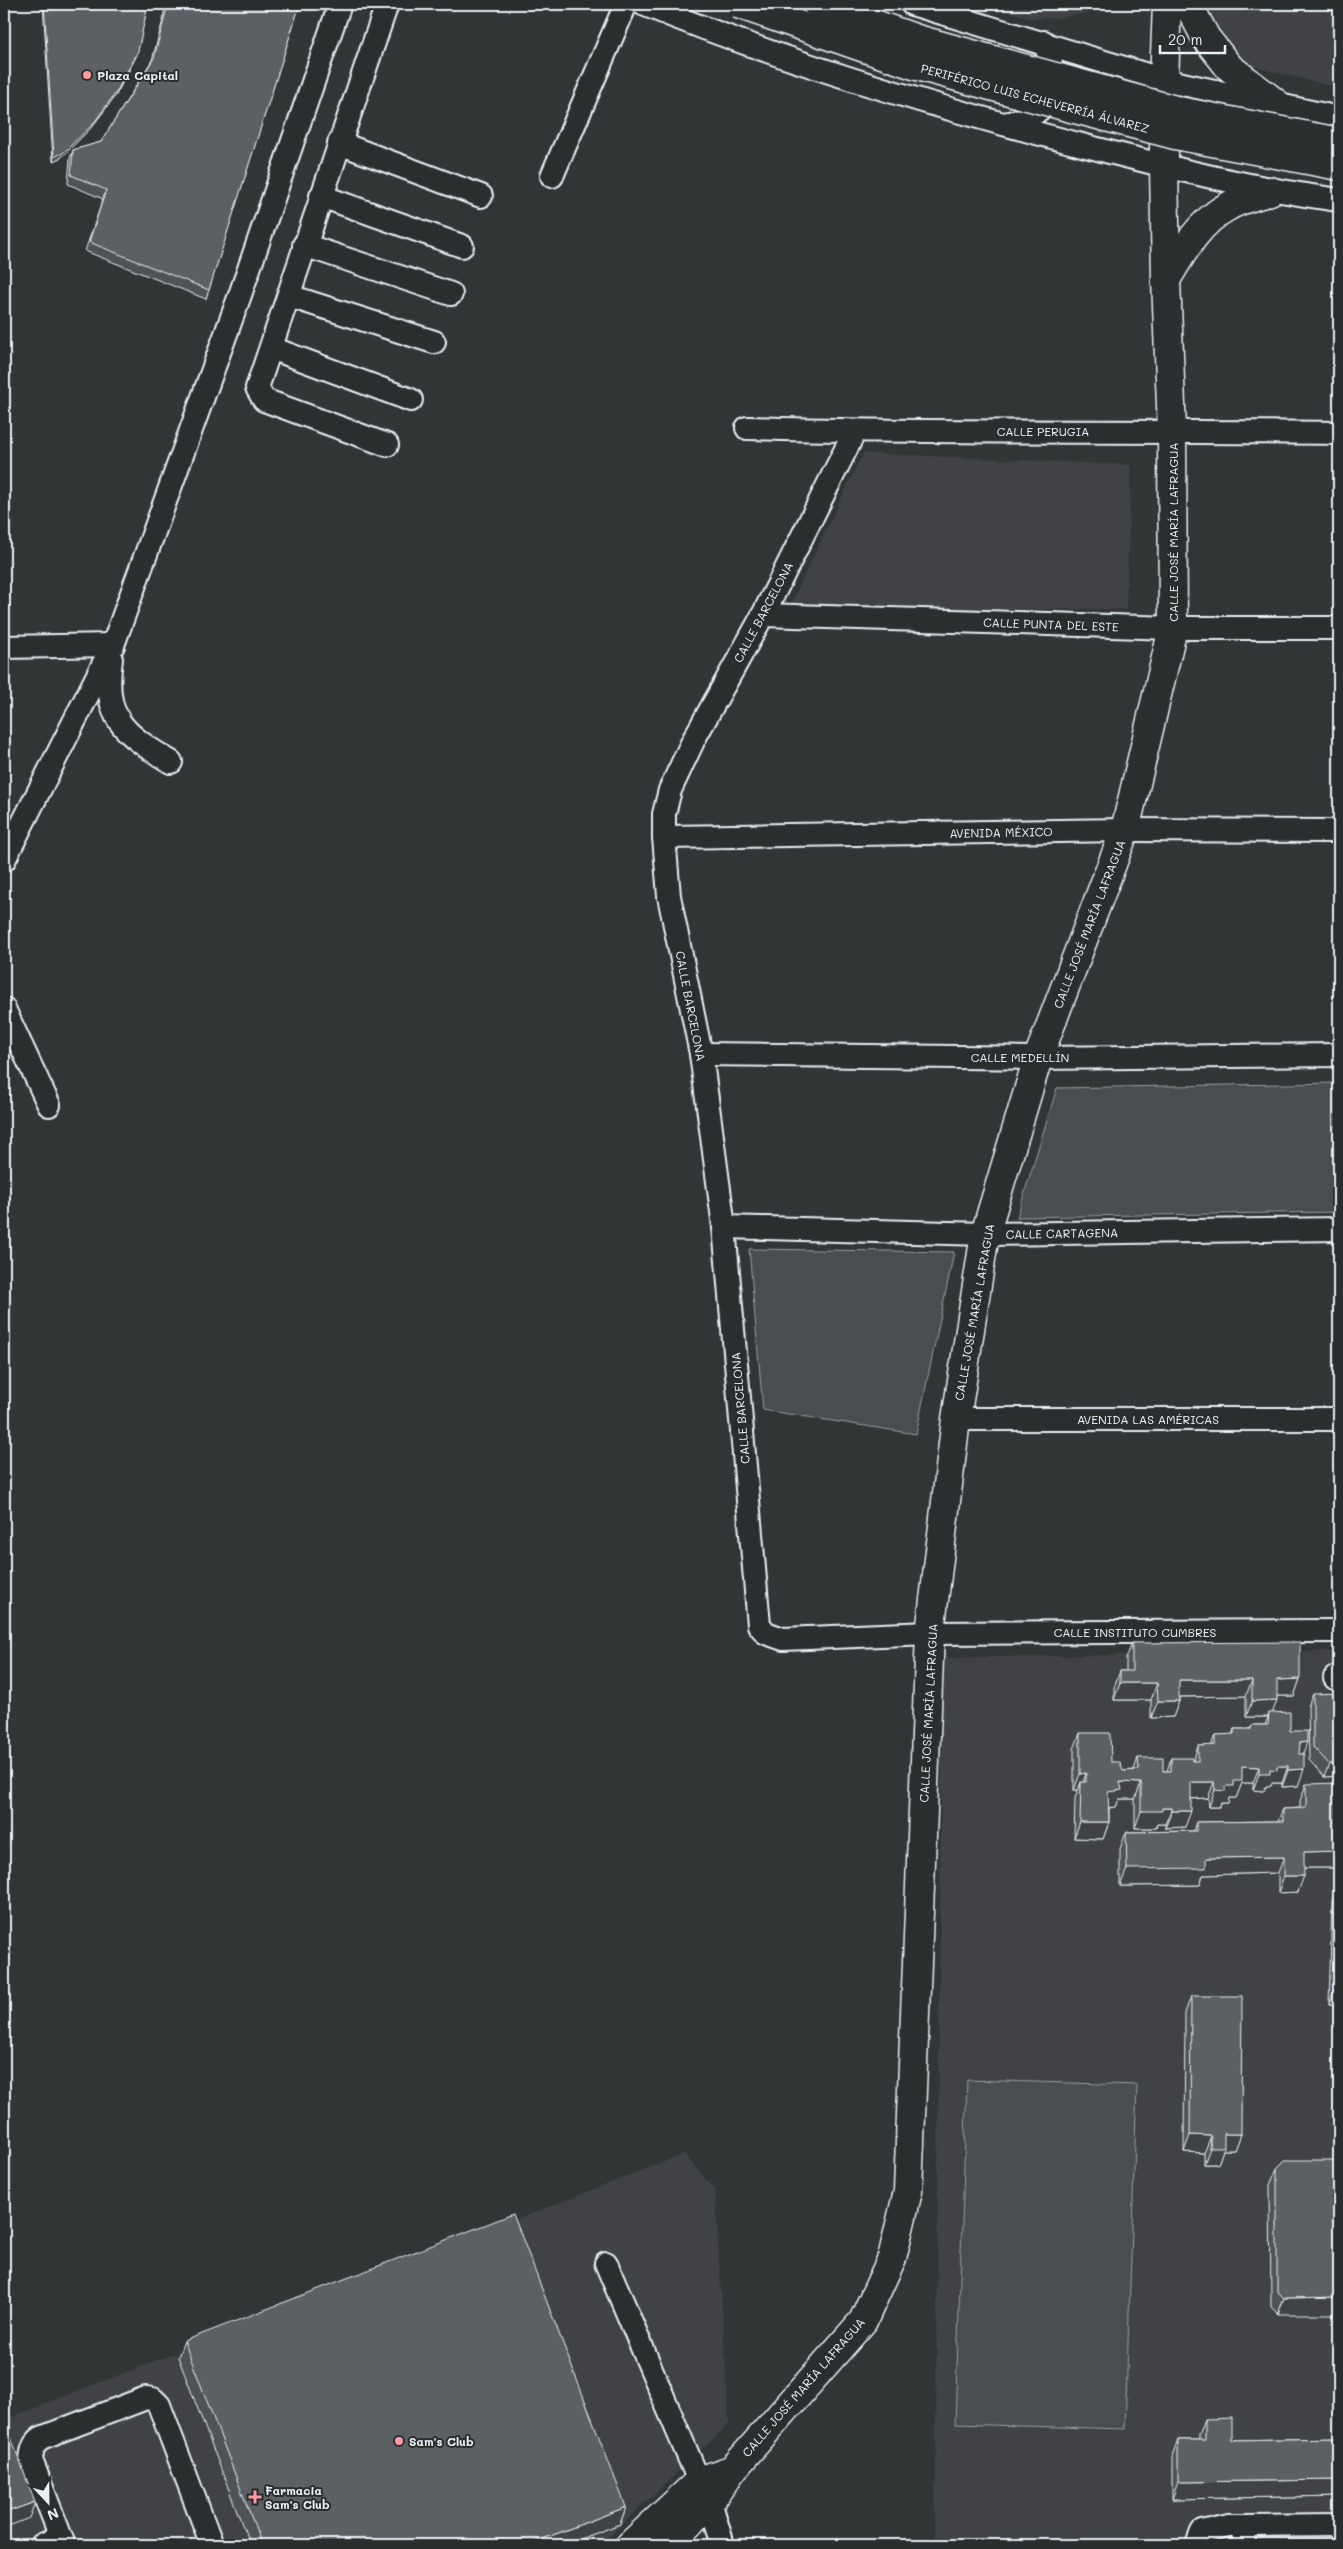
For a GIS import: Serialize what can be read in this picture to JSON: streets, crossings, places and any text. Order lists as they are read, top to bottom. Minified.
{"streets":{"main road":["PERIFÉRICO LUIS ECHEVERRÍA ÁLVAREZ","CALLE JOSÉ MARÍA LAFRAGUA"],"street":["CALLE PERUGIA","CALLE BARCELONA","CALLE PUNTA DEL ESTE","AVENIDA MÉXICO","CALLE MEDELLÍN","CALLE CARTAGENA","AVENIDA LAS AMÉRICAS","CALLE INSTITUTO CUMBRES"]},"crossings":[["CALLE PERUGIA","CALLE JOSÉ MARÍA LAFRAGUA"],["CALLE PERUGIA","CALLE BARCELONA"],["CALLE JOSÉ MARÍA LAFRAGUA","CALLE PUNTA DEL ESTE"],["CALLE JOSÉ MARÍA LAFRAGUA","AVENIDA MÉXICO"],["CALLE JOSÉ MARÍA LAFRAGUA","CALLE MEDELLÍN"],["CALLE JOSÉ MARÍA LAFRAGUA","CALLE CARTAGENA"],["CALLE JOSÉ MARÍA LAFRAGUA","AVENIDA LAS AMÉRICAS"],["CALLE JOSÉ MARÍA LAFRAGUA","CALLE INSTITUTO CUMBRES"],["CALLE BARCELONA","CALLE PUNTA DEL ESTE"],["CALLE BARCELONA","AVENIDA MÉXICO"],["CALLE BARCELONA","CALLE MEDELLÍN"],["CALLE BARCELONA","CALLE CARTAGENA"],["CALLE BARCELONA","CALLE INSTITUTO CUMBRES"]],"places":{"other":["Plaza Capital","Sam's Club"],"health":["Farmacia Sam's Club"]},"scale_bar":"20 m","north":"bottom"}
